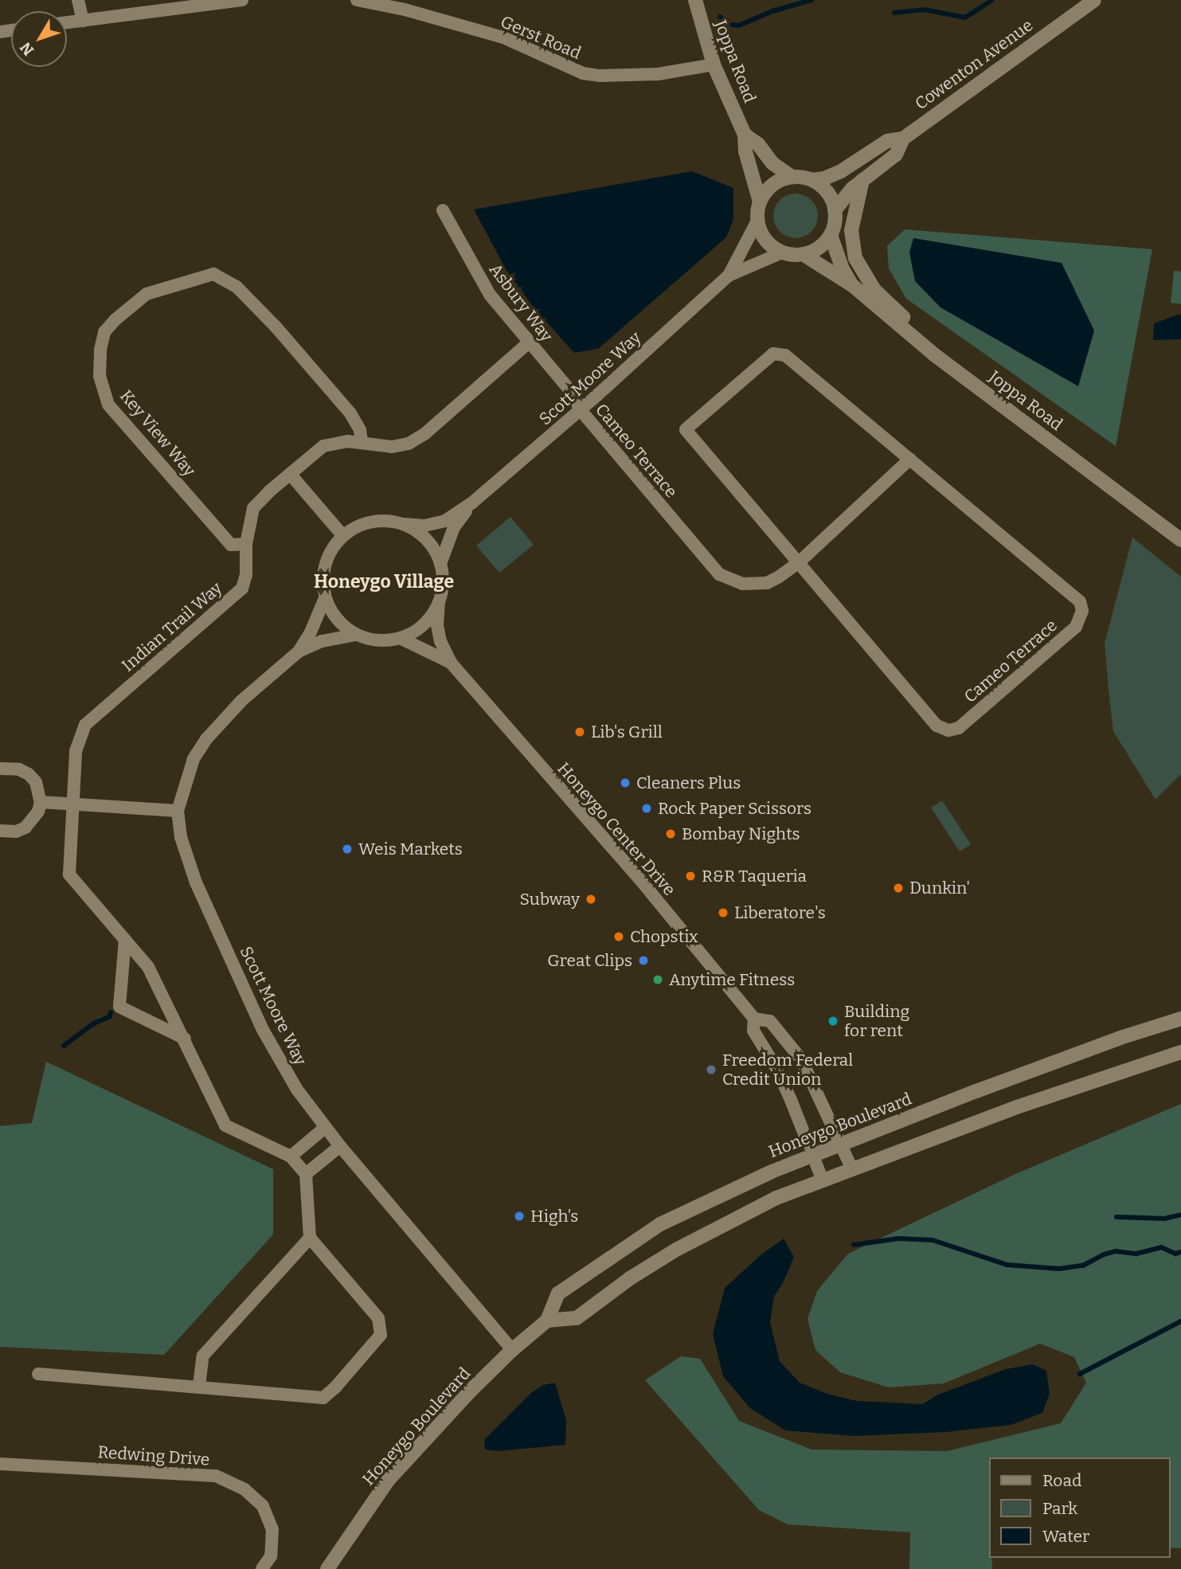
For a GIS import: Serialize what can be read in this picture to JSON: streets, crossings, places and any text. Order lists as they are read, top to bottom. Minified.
{"streets":{"main road":["Joppa Road","Cowenton Avenue","Honeygo Boulevard"],"street":["Gerst Road","Asbury Way","Scott Moore Way","Key View Way","Cameo Terrace","Indian Trail Way","Honeygo Center Drive","Redwing Drive"]},"crossings":[["Gerst Road","Joppa Road"],["Joppa Road","Cowenton Avenue"],["Joppa Road","Scott Moore Way"],["Cowenton Avenue","Scott Moore Way"],["Asbury Way","Scott Moore Way"],["Asbury Way","Cameo Terrace"],["Asbury Way","Indian Trail Way"],["Scott Moore Way","Cameo Terrace"],["Scott Moore Way","Honeygo Center Drive"],["Scott Moore Way","Honeygo Boulevard"],["Key View Way","Indian Trail Way"],["Honeygo Center Drive","Honeygo Boulevard"]],"districts":["Honeygo Village"],"places":["Lib's Grill","Cleaners Plus","Rock Paper Scissors","Bombay Nights","Weis Markets","R&R Taqueria","Dunkin'","Subway","Liberatore's","Chopstix","Great Clips","Anytime Fitness","Building for rent","Freedom Federal Credit Union","High's"],"legend":["Road","Park","Water"],"north":"bottom left"}
